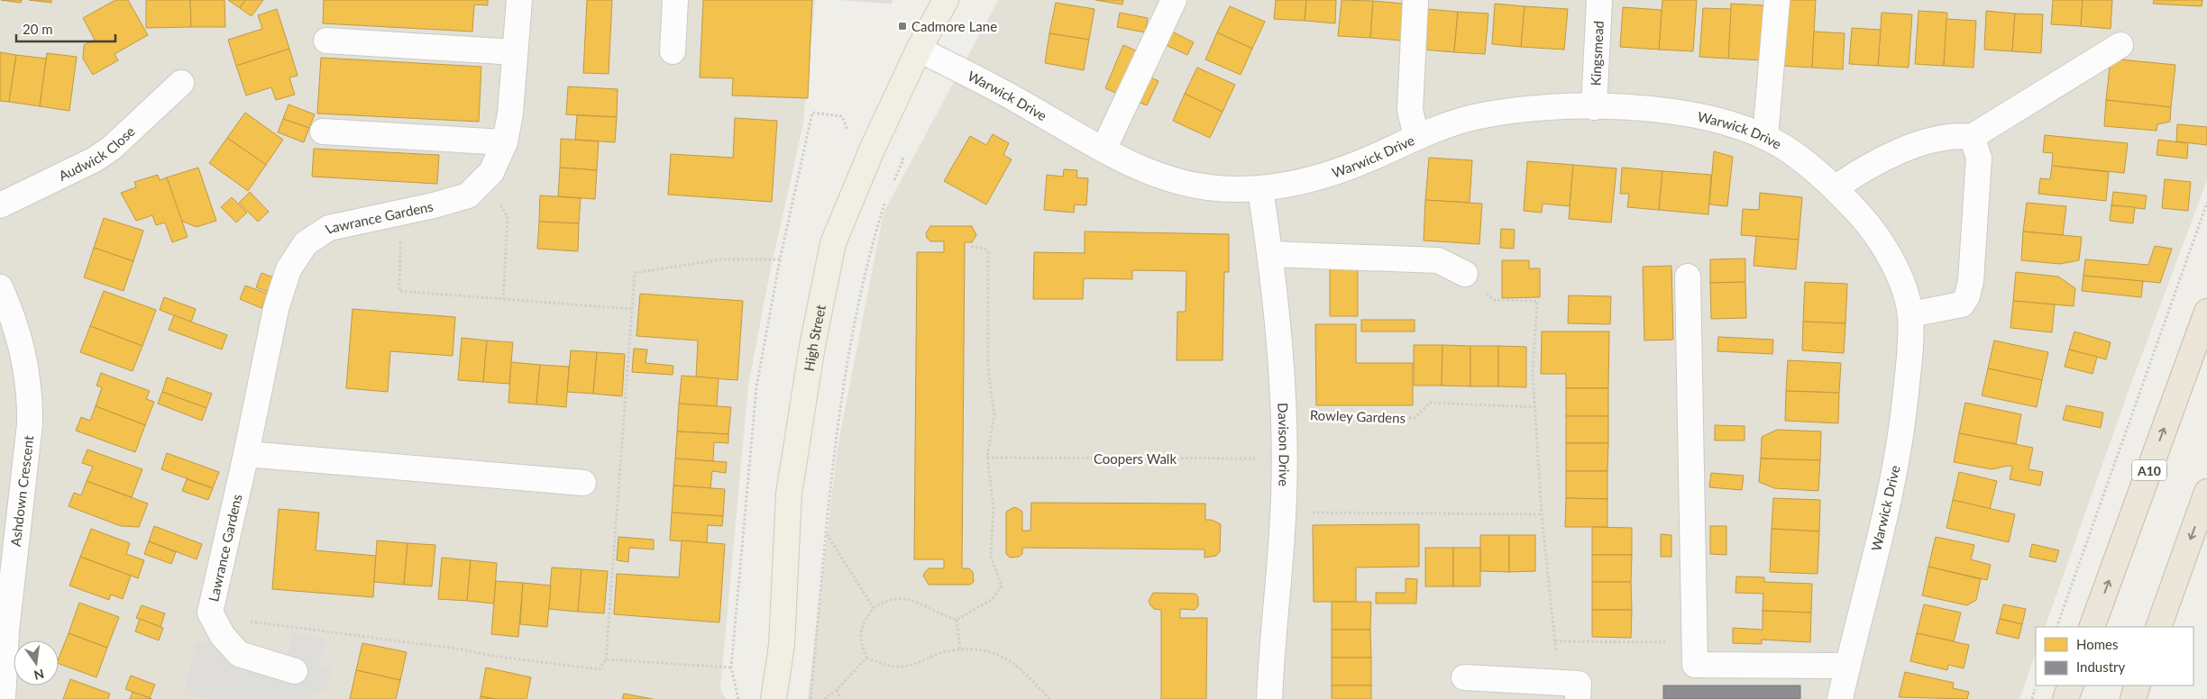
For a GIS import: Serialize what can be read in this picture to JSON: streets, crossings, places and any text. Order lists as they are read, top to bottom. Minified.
{"streets":{"highway":["A10"],"main road":["High Street"],"street":["Kingsmead","Warwick Drive","Audwick Close","Lawrance Gardens","Davison Drive","Ashdown Crescent"],"path":["Rowley Gardens","Coopers Walk"]},"crossings":[["Kingsmead","Warwick Drive"],["Warwick Drive","High Street"],["Warwick Drive","Davison Drive"],["Rowley Gardens","Davison Drive"],["Davison Drive","Coopers Walk"]],"places":{"transit":["Cadmore Lane"]},"legend":["Homes","Industry"],"scale_bar":"20 m","north":"bottom"}
